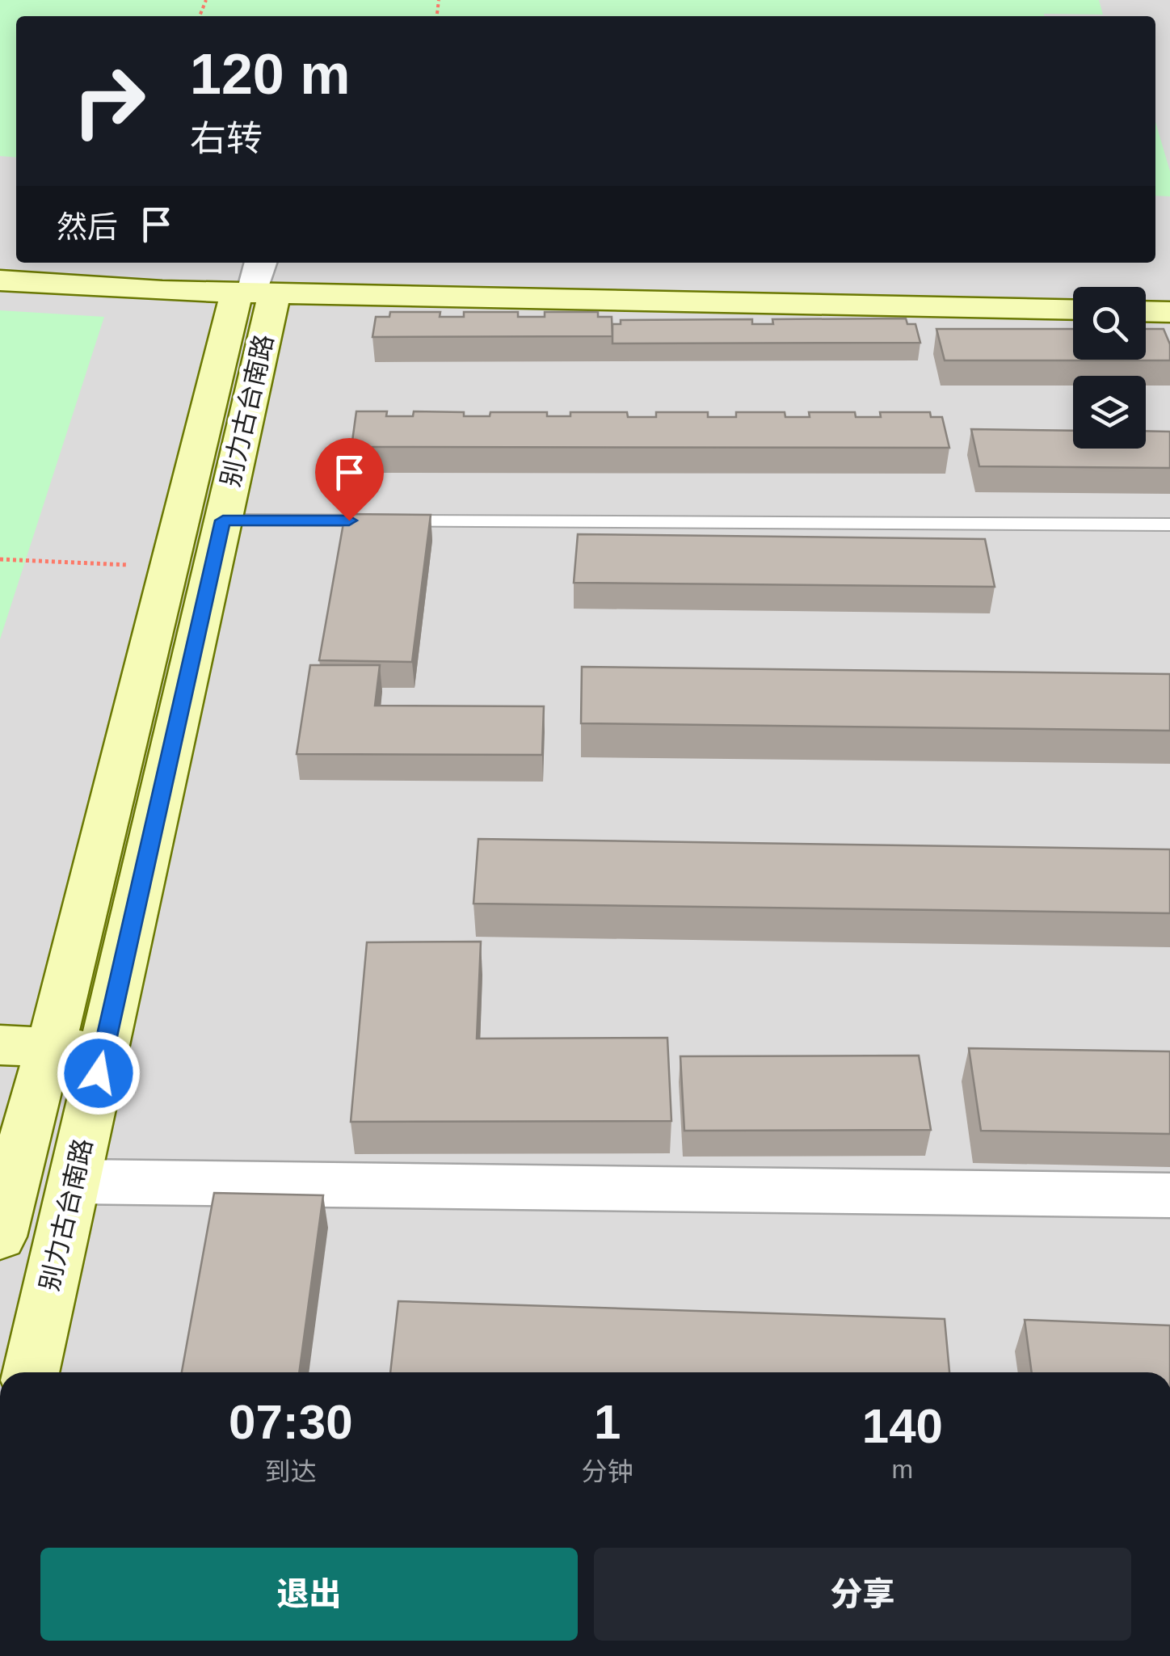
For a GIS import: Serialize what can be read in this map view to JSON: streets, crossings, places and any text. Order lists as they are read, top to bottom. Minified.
{"streets":{"street":["别力古台南路"]},"page":{"turn":["120 m","右转"],"then":"然后","eta":["07:30","到达","1","分钟","140","m"],"buttons":["退出","分享"]}}
